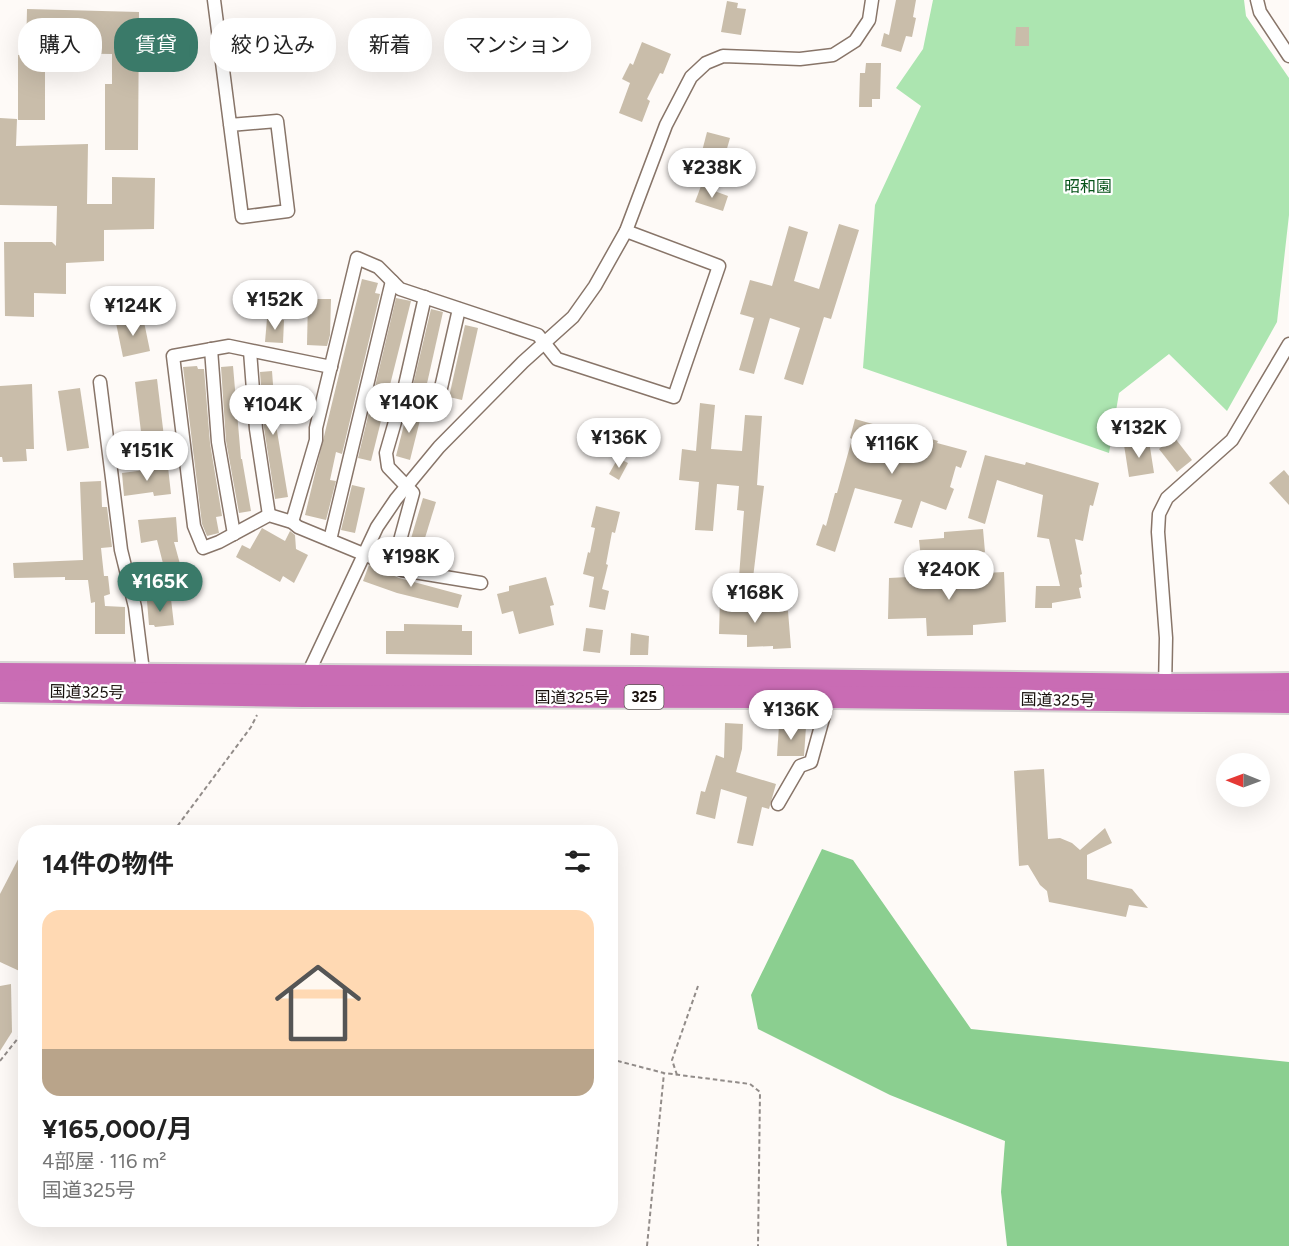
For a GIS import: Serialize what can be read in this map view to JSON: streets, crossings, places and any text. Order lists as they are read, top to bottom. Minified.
{"streets":{"highway":["国道325号","325"]},"parks":["昭和園"],"north":"left","page":{"chip":["購入","賃貸","絞り込み","新着","マンション"],"price":["¥238K","¥152K","¥124K","¥140K","¥104K","¥132K","¥136K","¥116K","¥151K","¥198K","¥240K","¥165K","¥168K","¥136K"],"heading":"14件の物件","list":[{"name":"¥165,000/月","note":"4部屋 · 116 m² · 国道325号"}]}}
